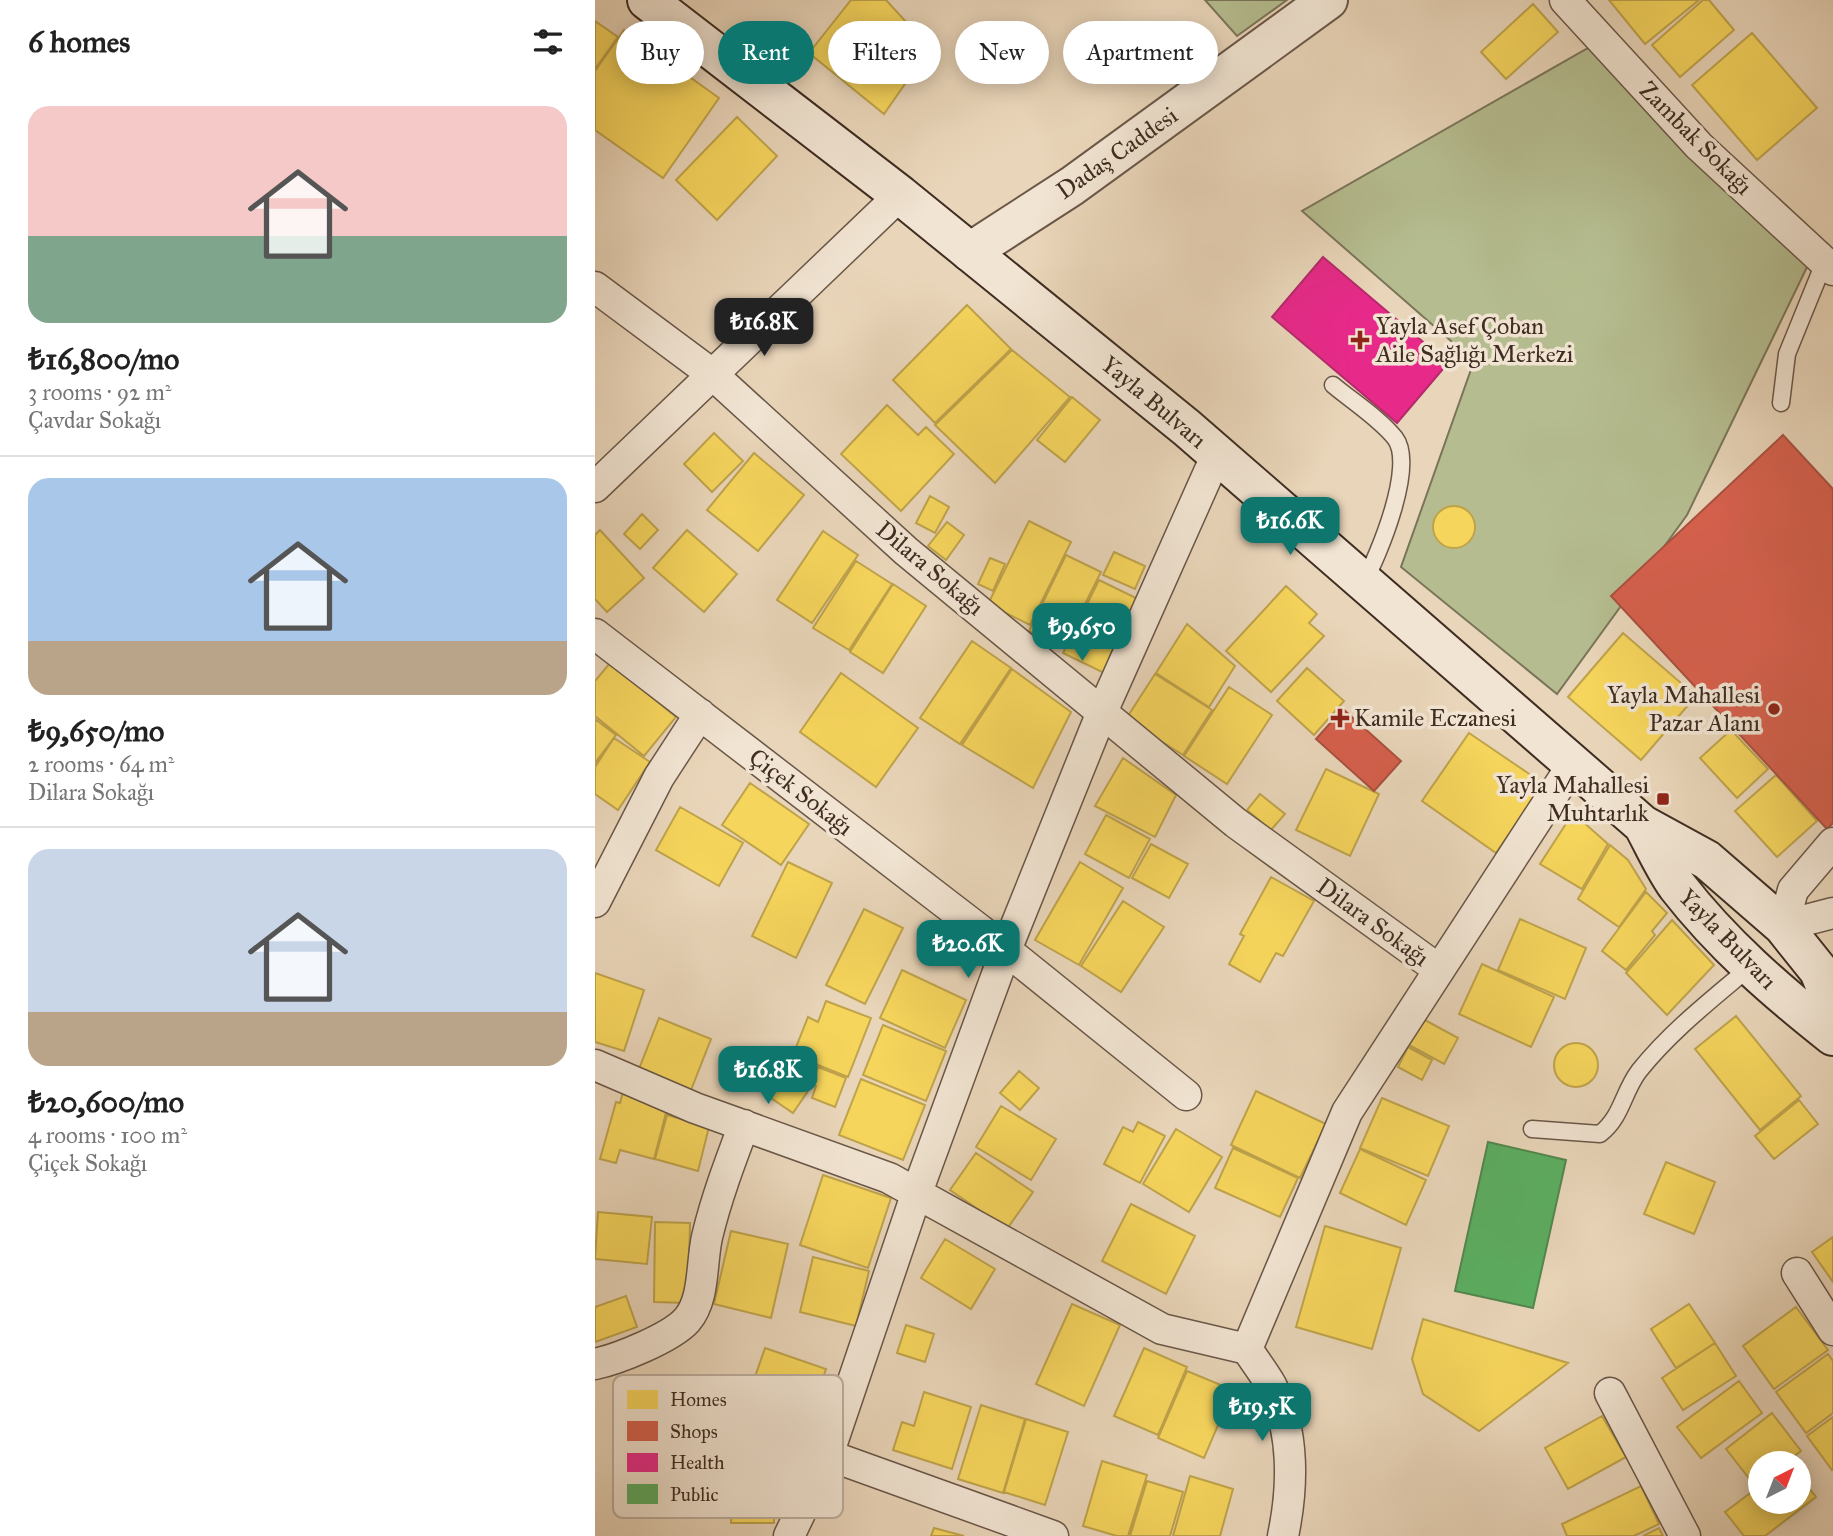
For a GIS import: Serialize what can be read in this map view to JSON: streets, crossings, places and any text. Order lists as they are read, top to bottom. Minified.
{"streets":{"main road":["Dadaş Caddesi","Yayla Bulvarı"],"street":["Zambak Sokağı","Dilara Sokağı","Çiçek Sokağı"]},"crossings":[["Dadaş Caddesi","Yayla Bulvarı"]],"places":{"health":["Yayla Asef Çoban Aile Sağlığı Merkezi","Kamile Eczanesi"],"other":["Yayla Mahallesi Pazar Alanı"],"transit":["Yayla Mahallesi Muhtarlık"]},"legend":["Homes","Shops","Health","Public"],"north":"top right","page":{"heading":"6 homes","chip":["Buy","Rent","Filters","New","Apartment"],"list":[{"name":"₺16,800/mo","note":"3 rooms · 92 m² · Çavdar Sokağı"},{"name":"₺9,650/mo","note":"2 rooms · 64 m² · Dilara Sokağı"},{"name":"₺20,600/mo","note":"4 rooms · 100 m² · Çiçek Sokağı"}],"price":["₺16.8K","₺16.6K","₺9,650","₺20.6K","₺16.8K","₺19.5K"]}}
